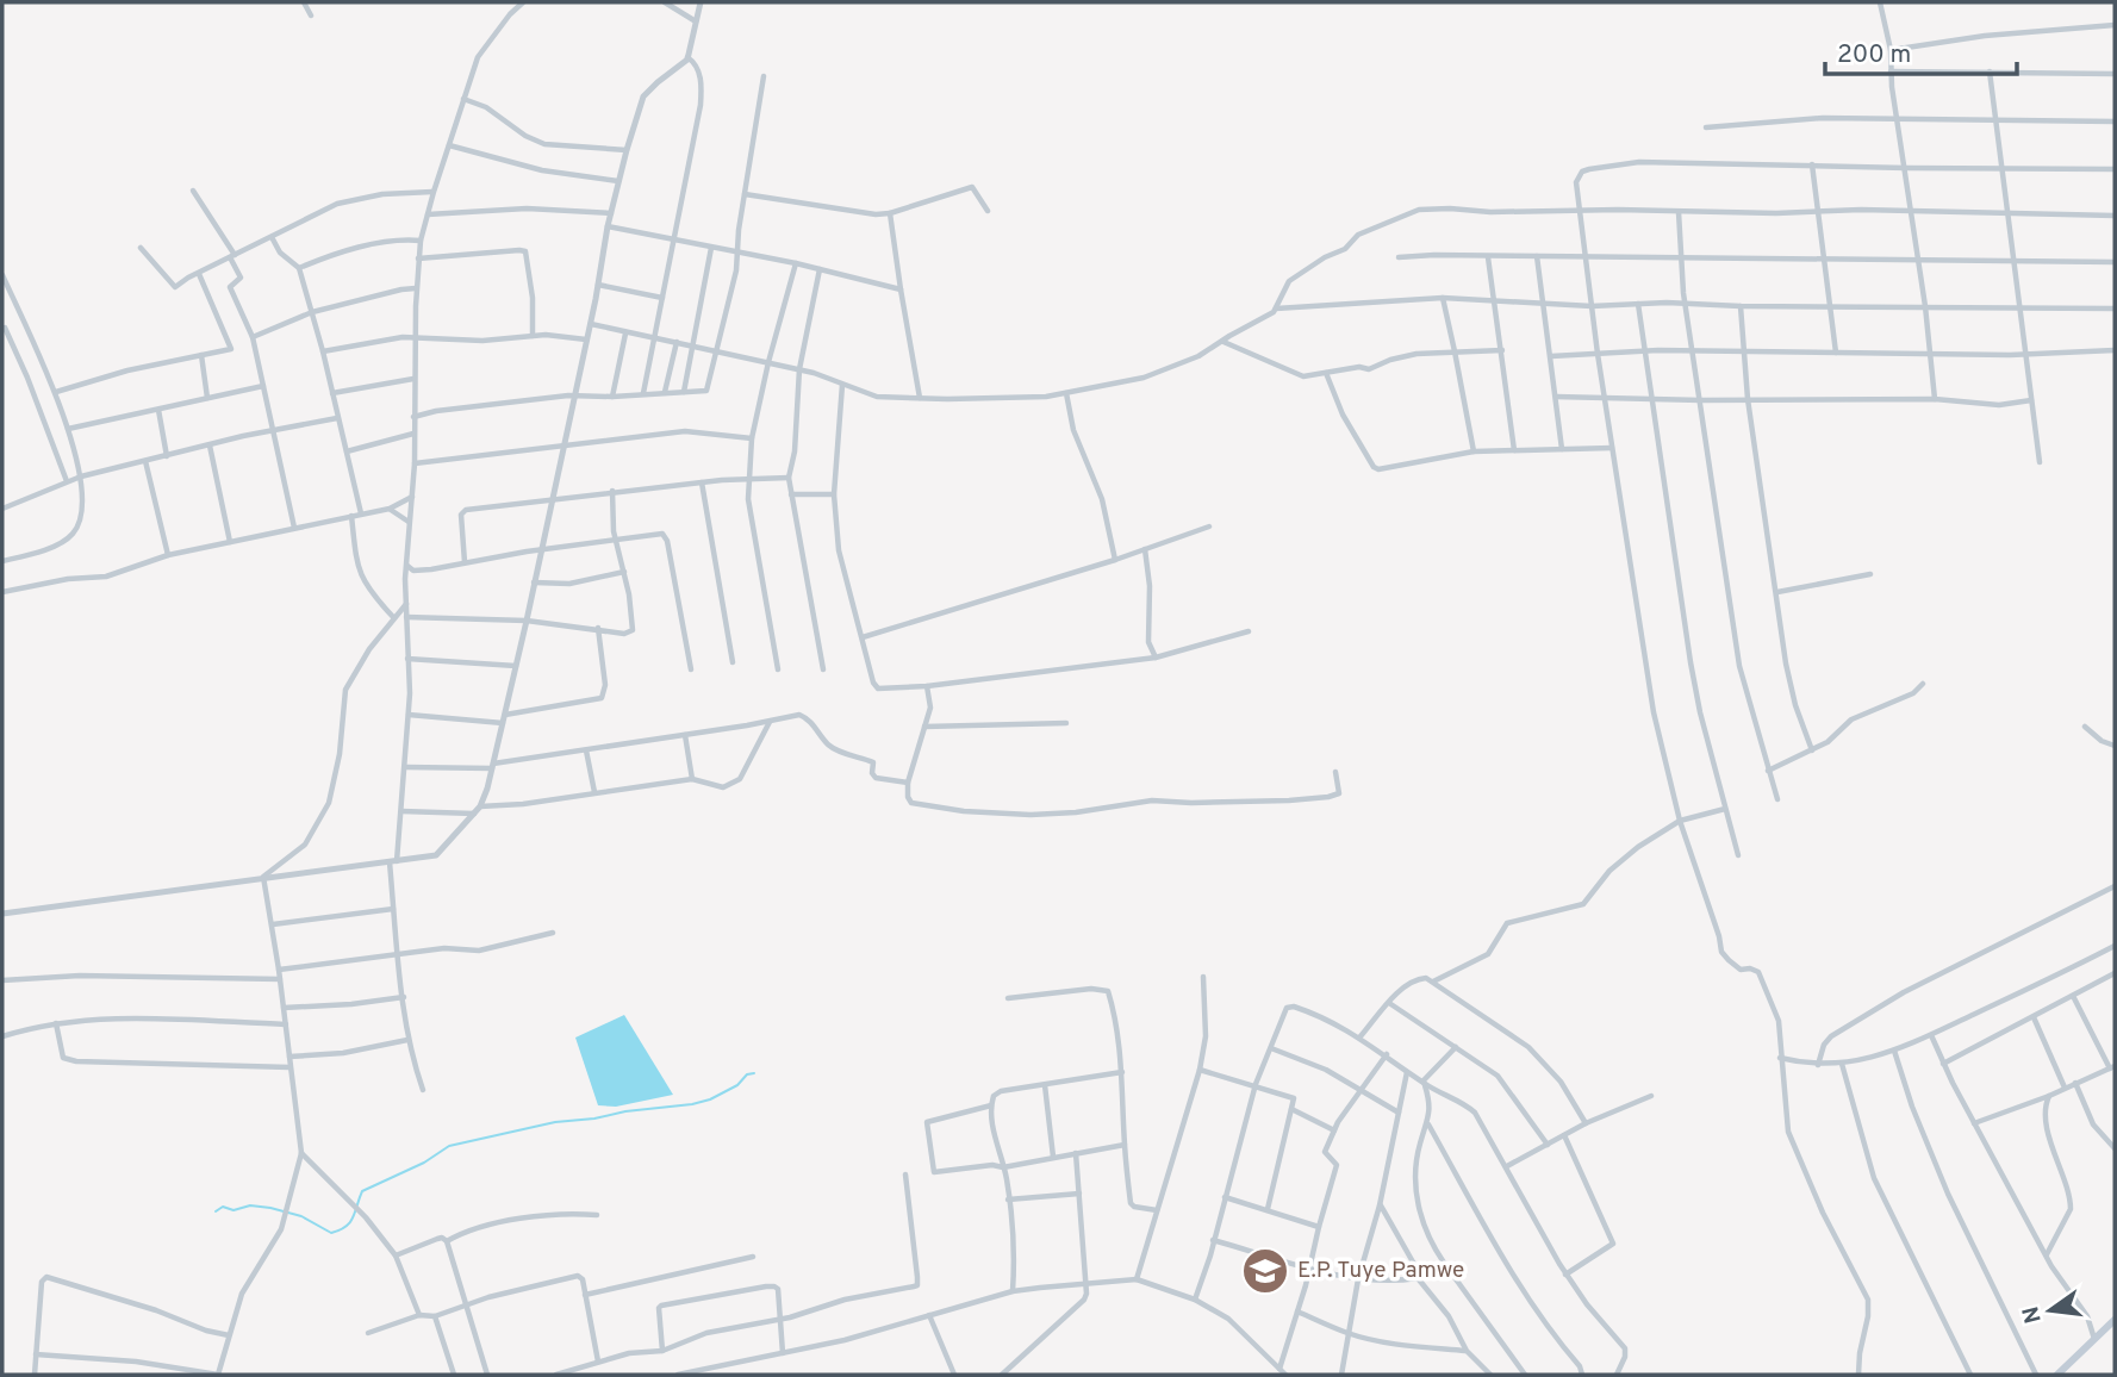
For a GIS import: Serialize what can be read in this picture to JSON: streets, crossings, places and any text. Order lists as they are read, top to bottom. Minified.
{"places":{"school or university":["E.P. Tuye Pamwe"]},"scale_bar":"200 m","north":"left"}
